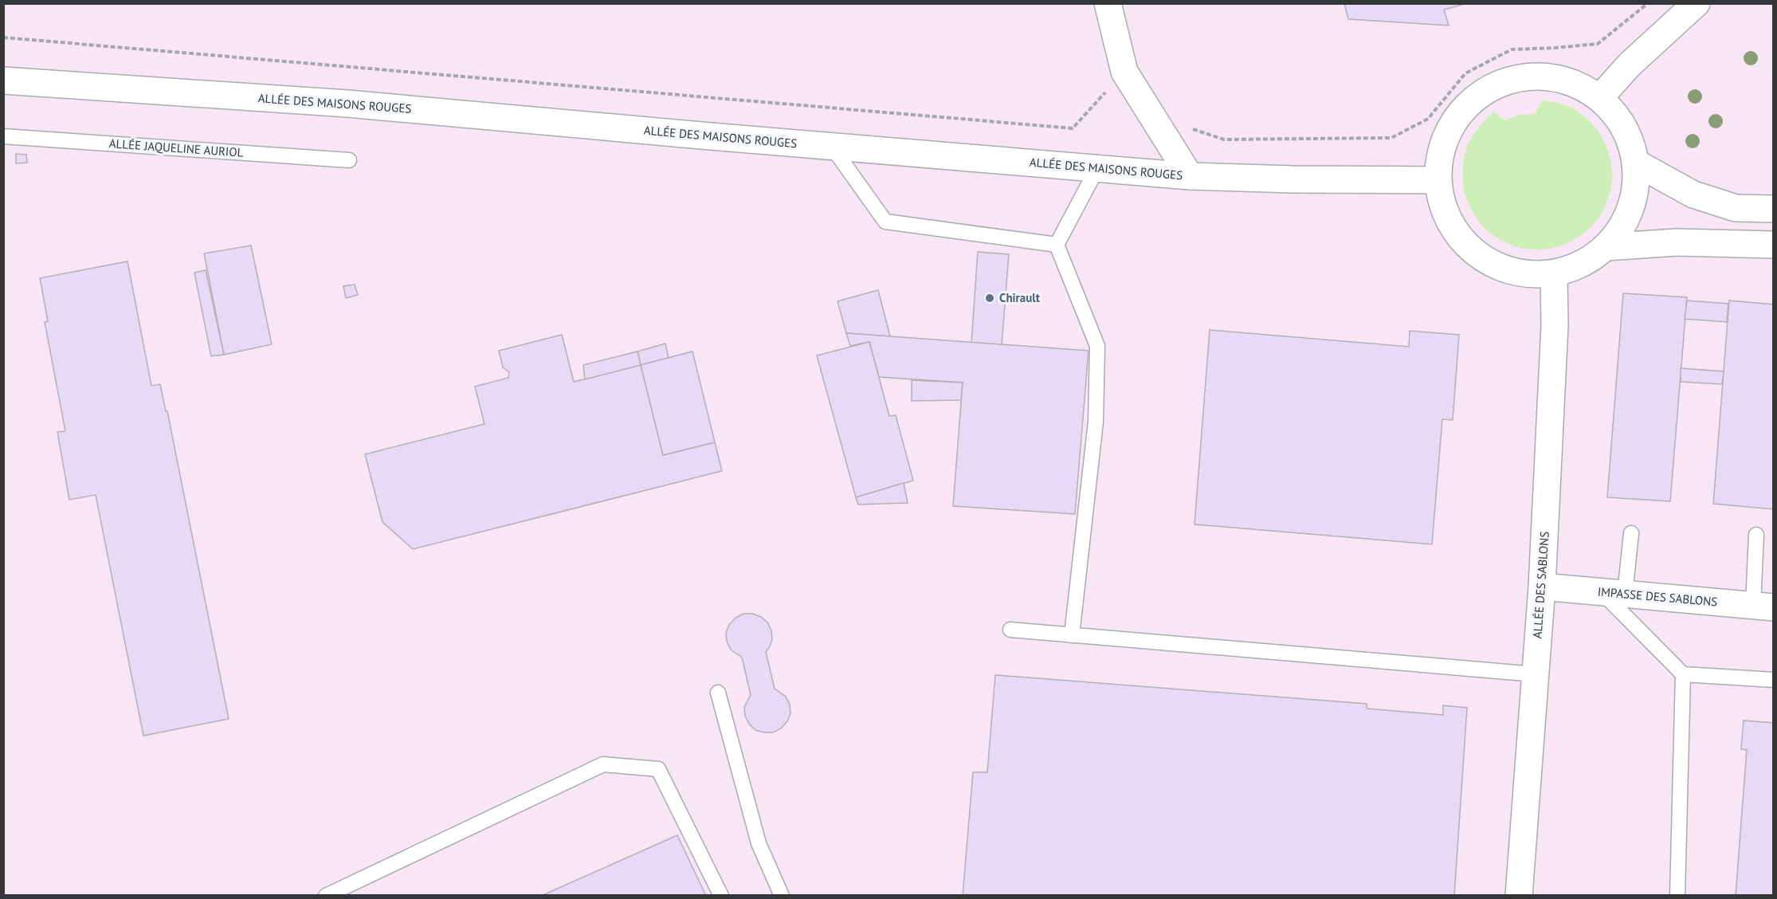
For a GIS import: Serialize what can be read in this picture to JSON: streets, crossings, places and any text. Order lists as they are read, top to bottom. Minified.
{"streets":{"main road":["ALLÉE DES MAISONS ROUGES","ALLÉE DES SABLONS","IMPASSE DES SABLONS"],"lane":["ALLÉE JAQUELINE AURIOL"]},"crossings":[["ALLÉE DES SABLONS","IMPASSE DES SABLONS"]],"places":["Chirault"]}
